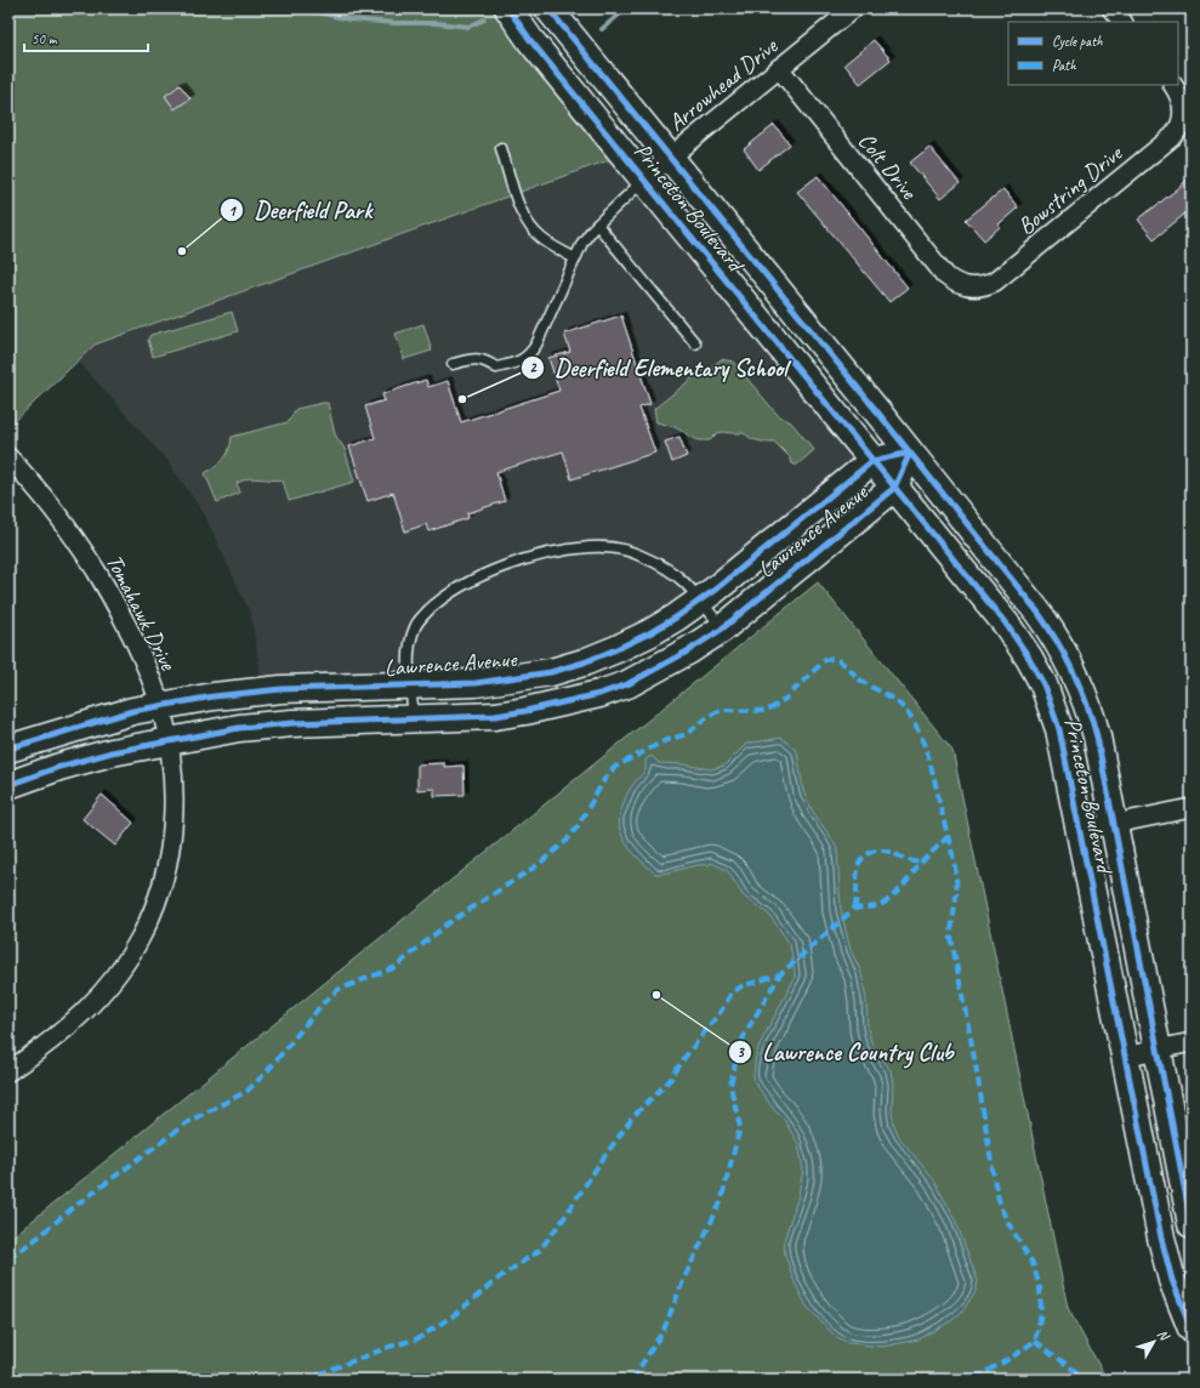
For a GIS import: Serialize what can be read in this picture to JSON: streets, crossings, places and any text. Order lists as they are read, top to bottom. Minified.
{"streets":{"street":["Arrowhead Drive","Colt Drive","Bowstring Drive","Princeton Boulevard","Lawrence Avenue","Tomahawk Drive"]},"crossings":[["Arrowhead Drive","Colt Drive"],["Arrowhead Drive","Princeton Boulevard"],["Colt Drive","Bowstring Drive"],["Princeton Boulevard","Lawrence Avenue"],["Lawrence Avenue","Tomahawk Drive"]],"places":["Deerfield Park","Deerfield Elementary School","Lawrence Country Club"],"legend":["Cycle path","Path"],"scale_bar":"50 m","north":"top right"}
